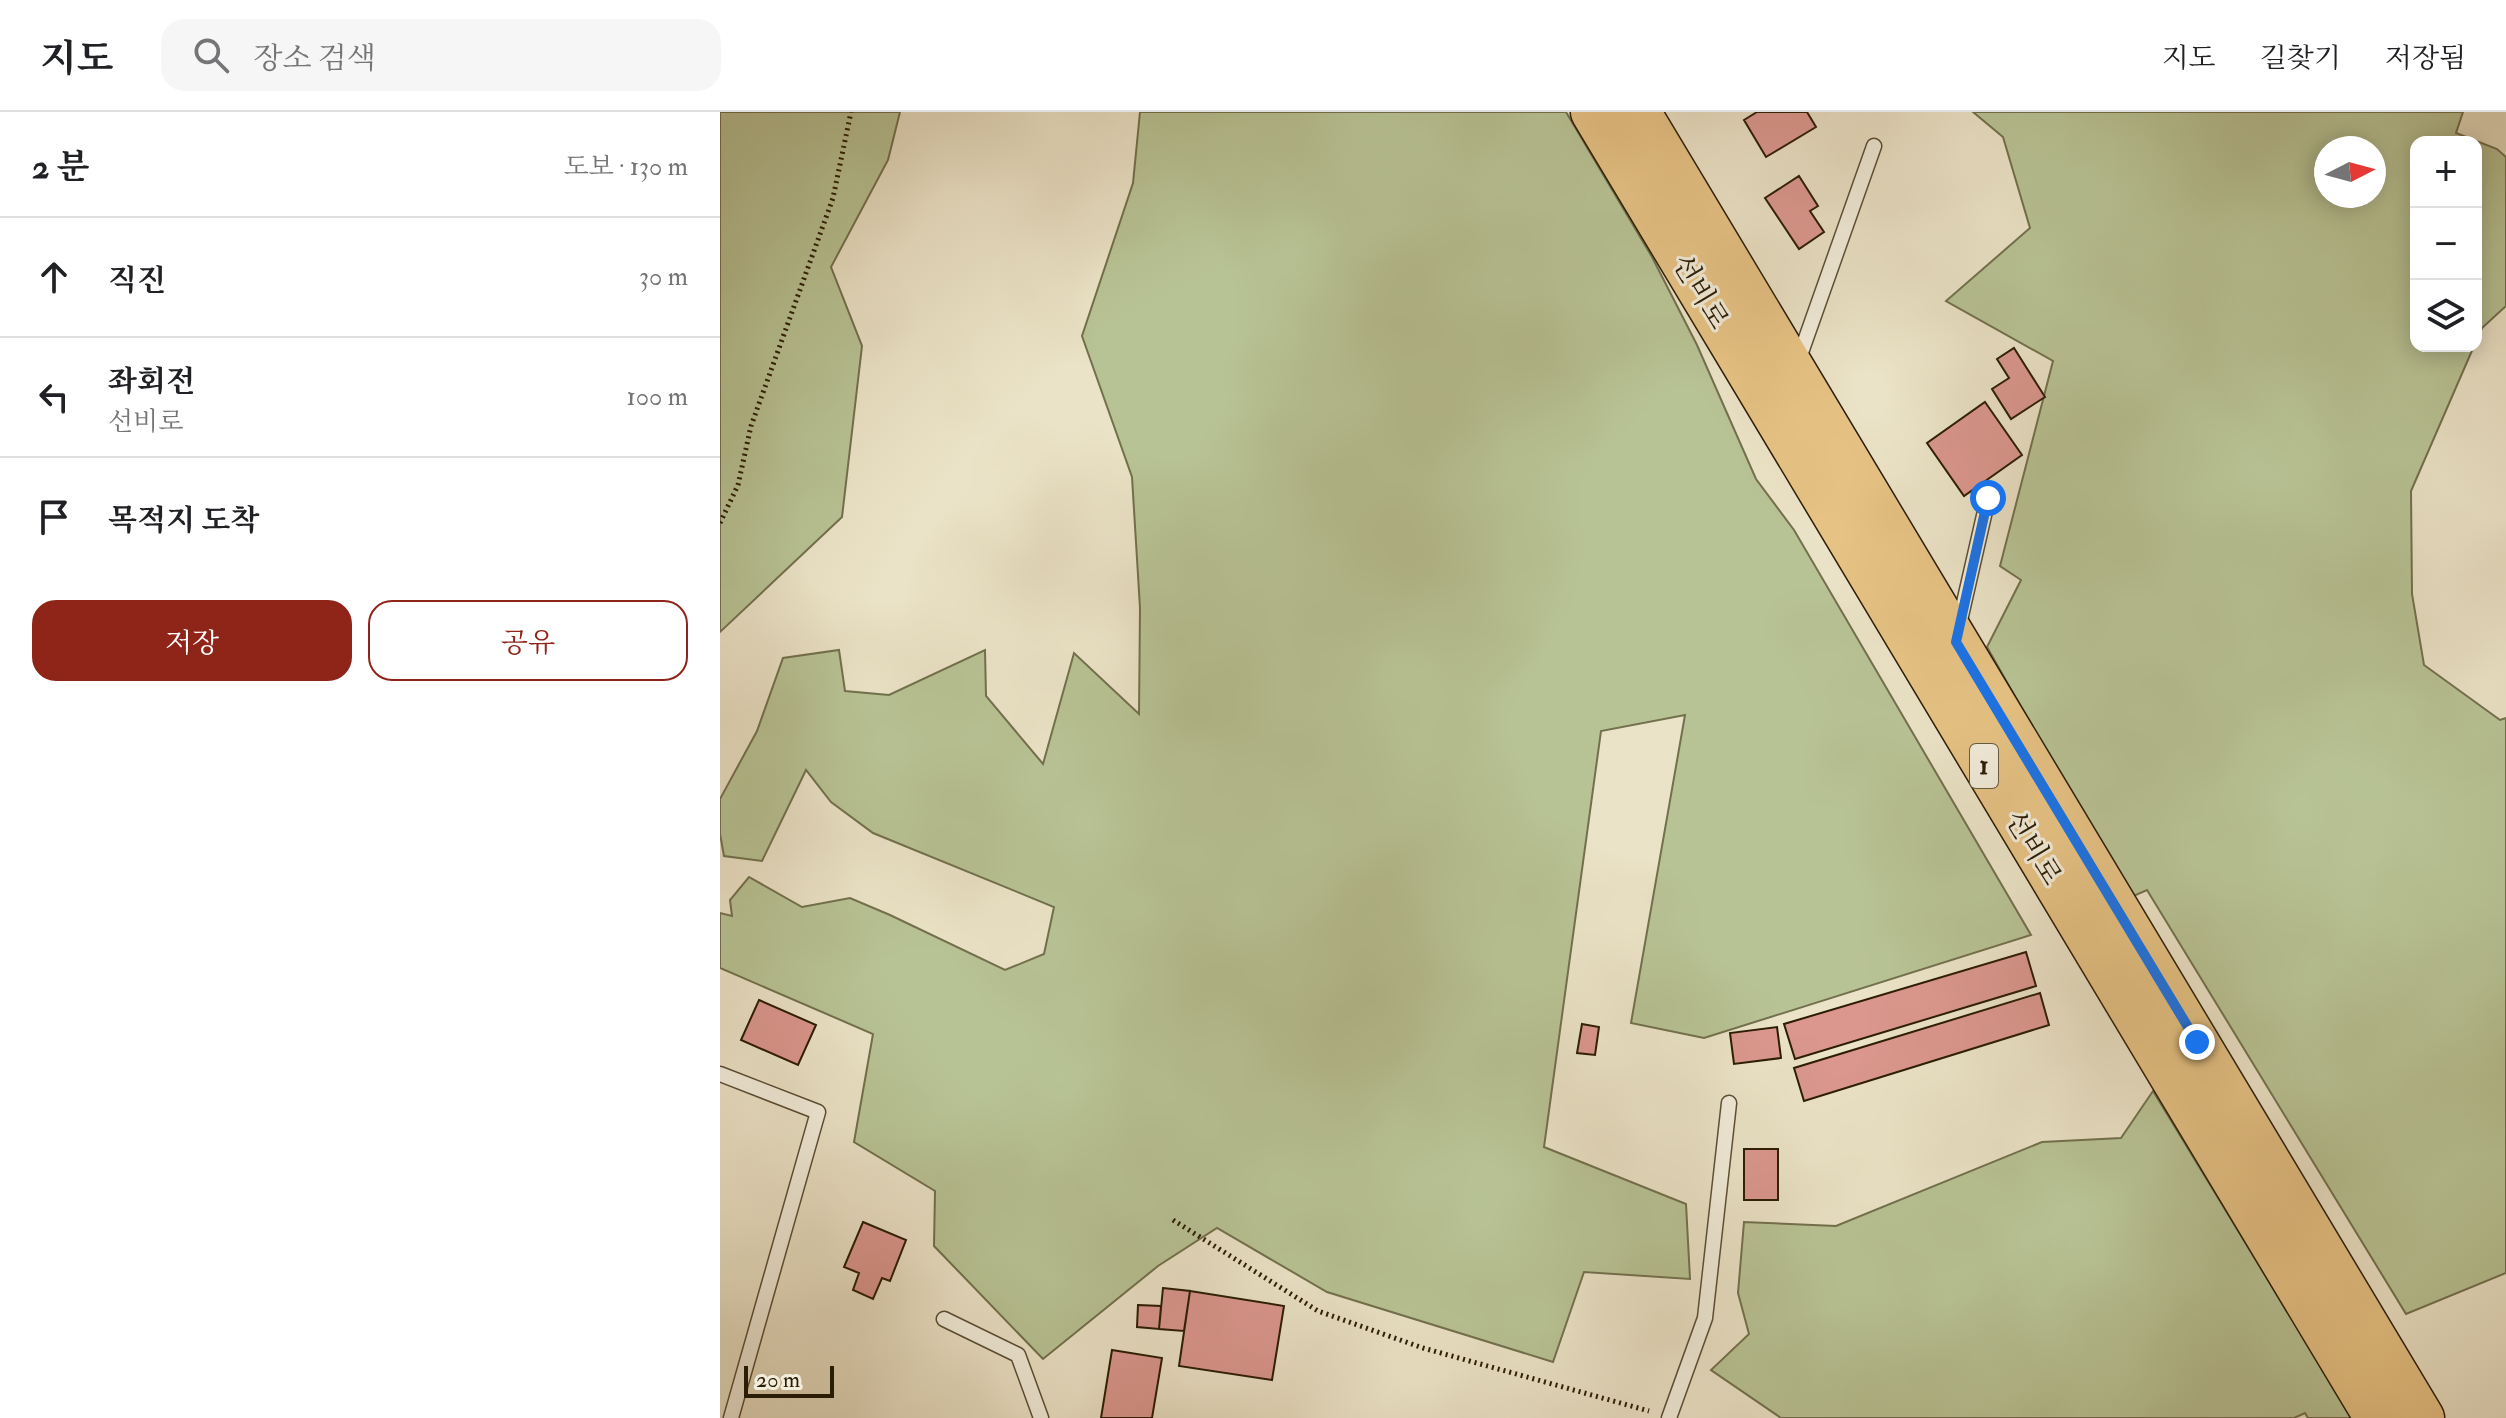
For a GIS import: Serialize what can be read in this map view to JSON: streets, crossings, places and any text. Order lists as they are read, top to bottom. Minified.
{"streets":{"main road":["선비로","1"]},"scale_bar":"20 m","north":"right","page":{"header":"지도","search":"장소 검색","nav":["지도","길찾기","저장됨"],"heading":["2 분","도보 · 130 m"],"map_buttons":["+","−"],"list":[["직진","30 m"],["좌회전","선비로","100 m"],"목적지 도착"],"buttons":["저장","공유"],"scale":"20 m"}}
